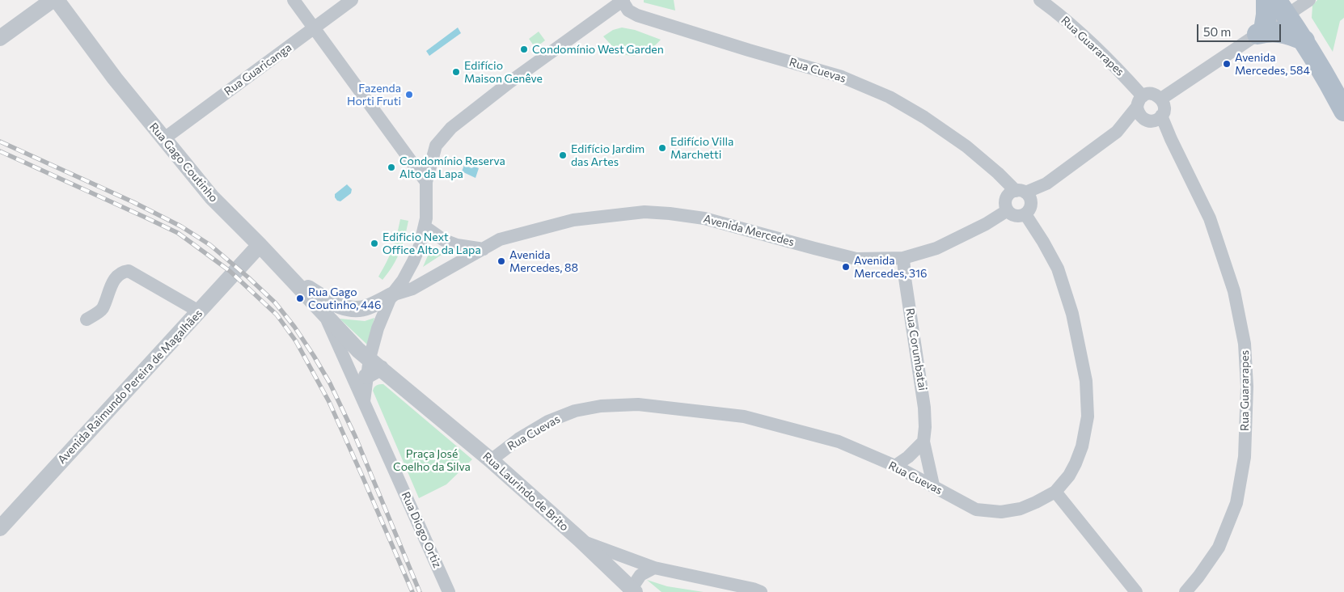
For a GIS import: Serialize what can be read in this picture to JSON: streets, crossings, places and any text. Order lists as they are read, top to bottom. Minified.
{"streets":{"street":["Rua Guararapes","Rua Guaricanga","Rua Cuevas","Rua Gago Coutinho","Avenida Mercedes","Rua Corumbatai","Avenida Raimundo Pereira de Magalhães","Rua Laurindo de Brito","Rua Diogo Ortiz"]},"crossings":[["Rua Guaricanga","Rua Gago Coutinho"],["Rua Cuevas","Avenida Mercedes"],["Rua Cuevas","Rua Corumbatai"],["Rua Cuevas","Rua Laurindo de Brito"],["Rua Gago Coutinho","Avenida Raimundo Pereira de Magalhães"],["Rua Gago Coutinho","Rua Laurindo de Brito"],["Rua Gago Coutinho","Rua Diogo Ortiz"],["Avenida Mercedes","Rua Corumbatai"],["Rua Laurindo de Brito","Rua Diogo Ortiz"]],"parks":["Praça José Coelho da Silva"],"places":["Condomínio West Garden","Avenida Mercedes, 584","Edifício Maison Genêve","Fazenda Horti Fruti","Edifício Villa Marchetti","Edifício Jardim das Artes","Condomínio Reserva Alto da Lapa","Edificio Next Office Alto da Lapa","Avenida Mercedes, 88","Avenida Mercedes, 316","Rua Gago Coutinho, 446"],"scale_bar":"50 m"}
